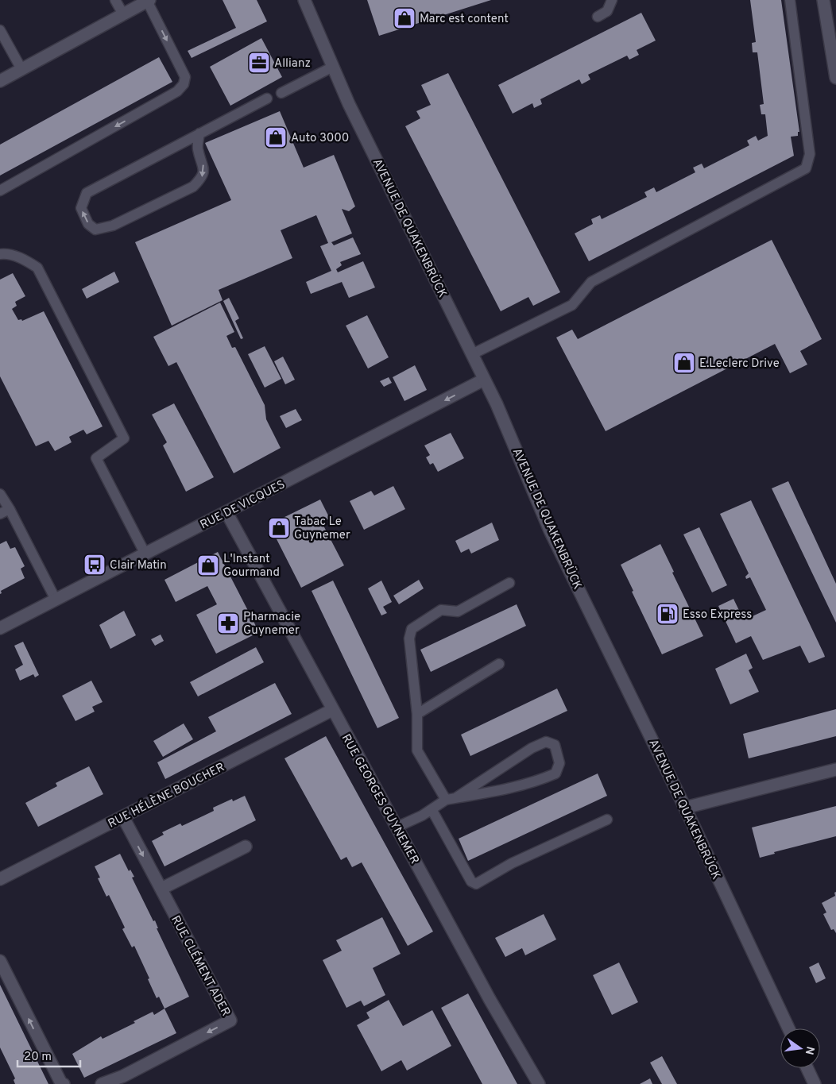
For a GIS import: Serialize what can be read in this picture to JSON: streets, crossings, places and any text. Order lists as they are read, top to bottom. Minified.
{"streets":{"street":["AVENUE DE QUAKENBRÜCK","RUE DE VICQUES","RUE HÉLÈNE BOUCHER","RUE GEORGES GUYNEMER","RUE CLÉMENT ADER"]},"crossings":[["AVENUE DE QUAKENBRÜCK","RUE DE VICQUES"],["RUE DE VICQUES","RUE GEORGES GUYNEMER"],["RUE HÉLÈNE BOUCHER","RUE GEORGES GUYNEMER"],["RUE HÉLÈNE BOUCHER","RUE CLÉMENT ADER"]],"one_way":["RUE DE VICQUES"],"places":{"shop":["Marc est content","Auto 3000","E.Leclerc Drive","Tabac Le Guynemer","L'Instant Gourmand"],"office":["Allianz"],"bus stop":["Clair Matin"],"fuel station":["Esso Express"],"pharmacy":["Pharmacie Guynemer"]},"scale_bar":"20 m","north":"right"}
